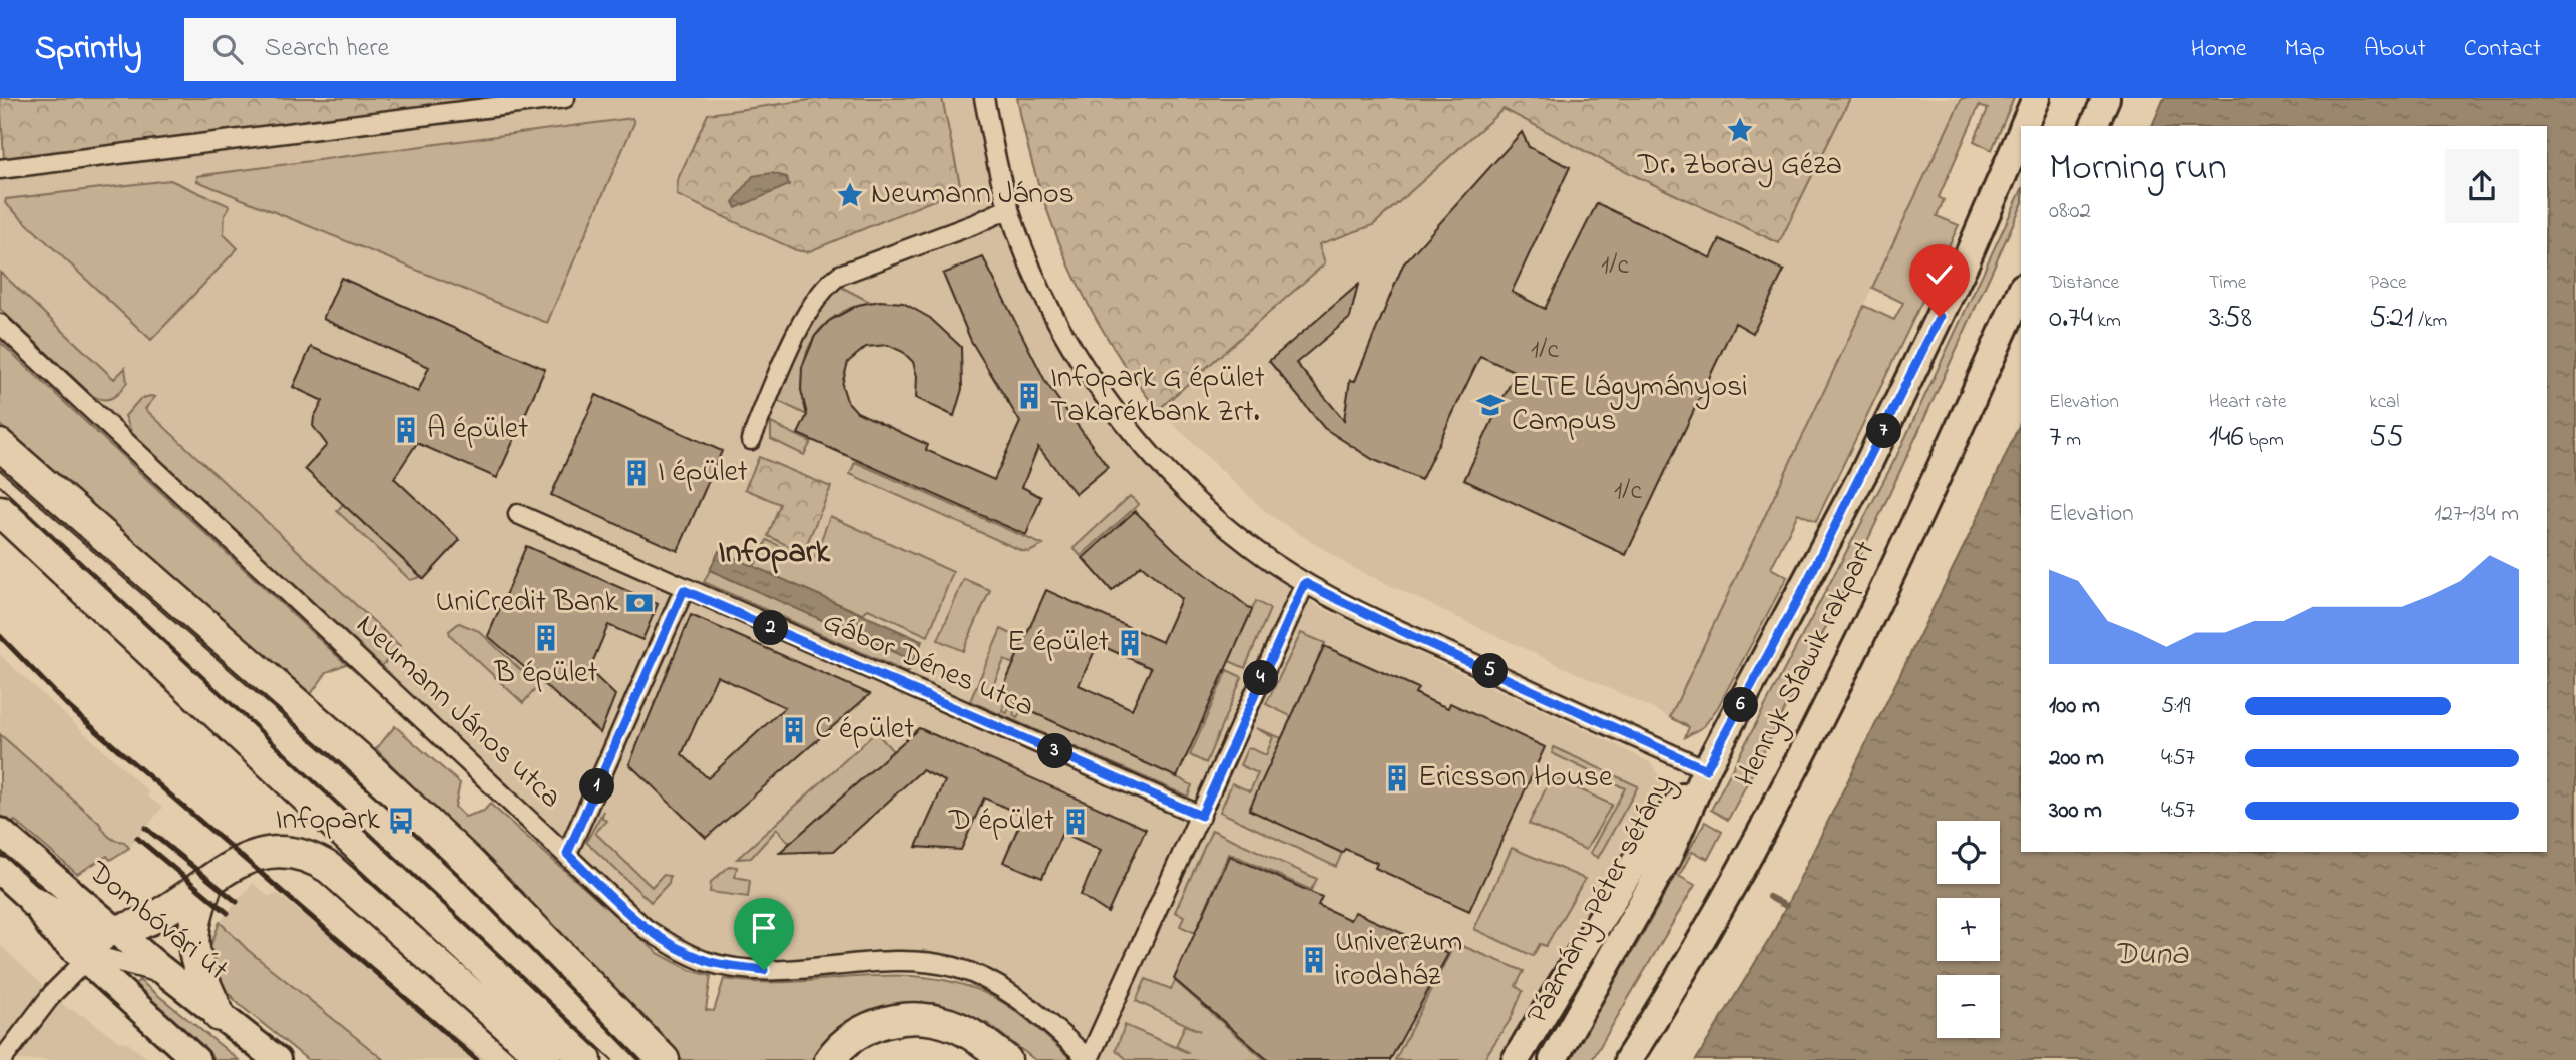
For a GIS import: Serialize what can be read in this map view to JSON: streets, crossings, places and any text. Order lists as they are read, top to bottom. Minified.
{"streets":{"main road":["Henryk Sławik rakpart","Pázmány Péter sétány","Dombóvári út"],"street":["Gábor Dénes utca","Neumann János utca"]},"districts":["Infopark"],"water":["Duna"],"places":{"place":["Dr. Zboray Géza","Neumann János"],"building":["Infopark G épület Takarékbank Zrt.","A épület","I épület","B épület","E épület","C épület","Ericsson House","D épület","Univerzum irodaház"],"school or university":["ELTE Lágymányosi Campus"],"bank":["UniCredit Bank"],"bus stop":["Infopark"]},"house_numbers":["1/c","1/c","1/c"],"page":{"header":"Sprintly","search":"Search here","nav":["Home","Map","About","Contact"],"heading":["Morning run","08:02"],"stats":[["Distance","0.74 km"],["Time","3:58"],["Pace","5:21 /km"],["Elevation","7 m"],["Heart rate","146 bpm"],["kcal","55"]],"pins":["7","2","5","4","6","3","1"],"chart":["Elevation","127–134 m"],"list":[{"name":"100 m","note":"5:19"},{"name":"200 m","note":"4:57"},{"name":"300 m","note":"4:57"}],"map_buttons":["+","−"]}}
